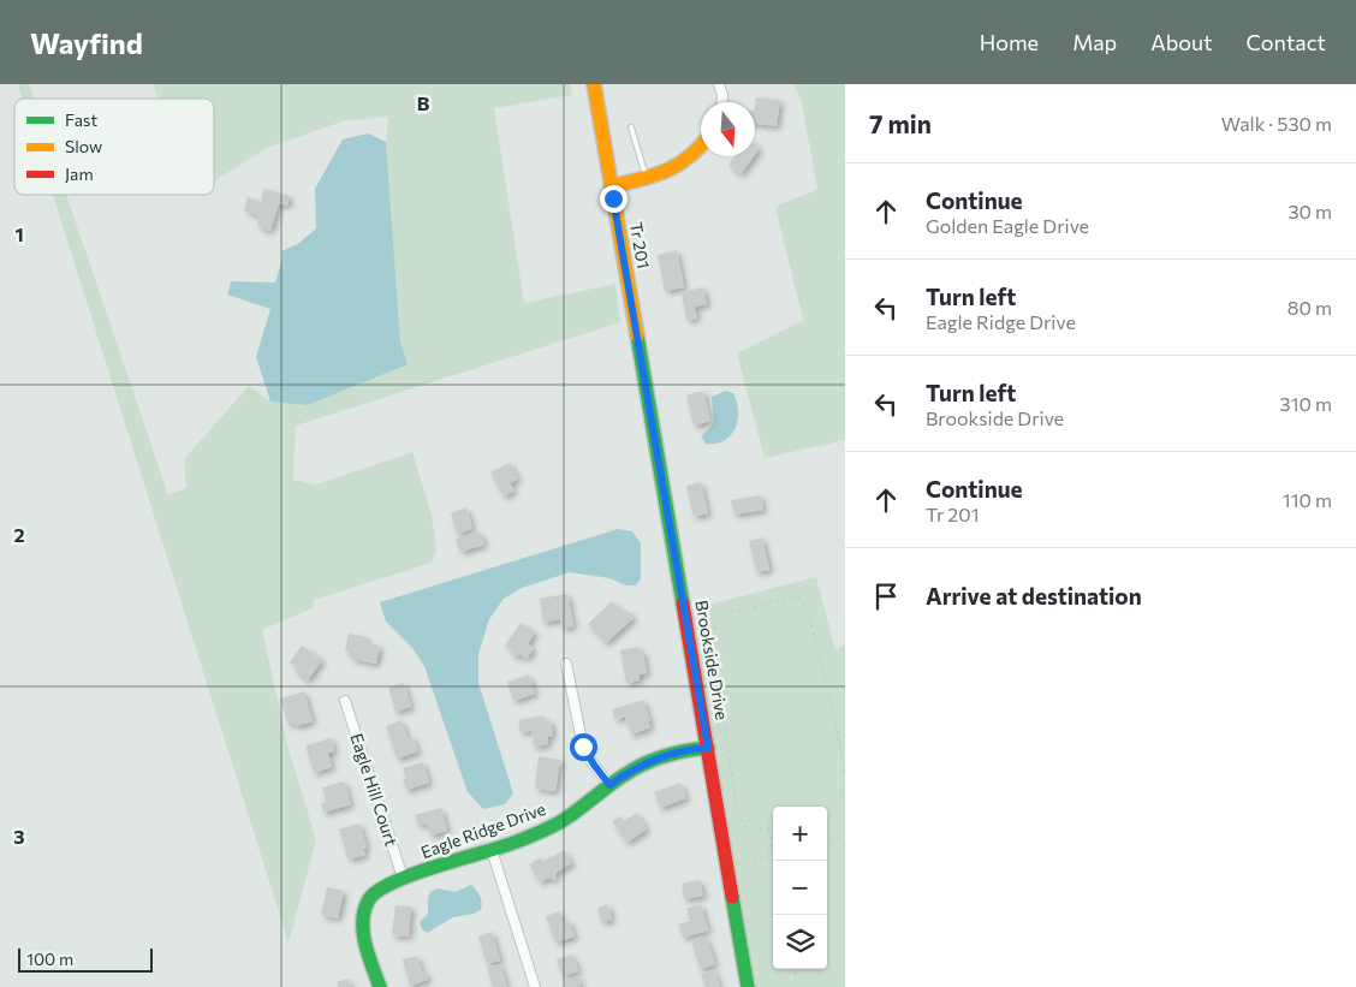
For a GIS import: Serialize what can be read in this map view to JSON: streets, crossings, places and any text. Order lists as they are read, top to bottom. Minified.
{"streets":{"street":["Tr 201","Brookside Drive","Eagle Hill Court","Eagle Ridge Drive"]},"crossings":[["Tr 201","Brookside Drive"],["Brookside Drive","Eagle Ridge Drive"],["Eagle Hill Court","Eagle Ridge Drive"]],"legend":["Fast","Slow","Jam"],"scale_bar":"100 m","north":"bottom","page":{"header":"Wayfind","nav":["Home","Map","About","Contact"],"heading":["7 min","Walk · 530 m"],"list":[["Continue","Golden Eagle Drive","30 m"],["Turn left","Eagle Ridge Drive","80 m"],["Turn left","Brookside Drive","310 m"],["Continue","Tr 201","110 m"],"Arrive at destination"],"map_buttons":["+","−"],"scale":"100 m"},"grid":{"columns":["B"],"rows":["1","2","3"]}}
